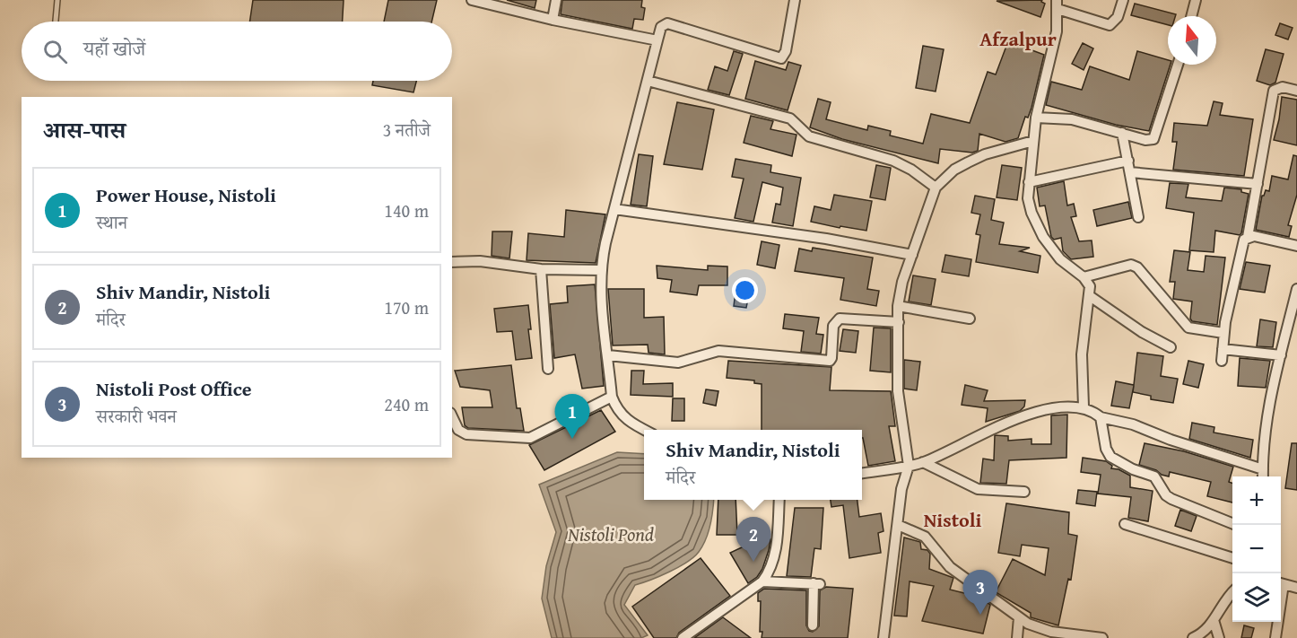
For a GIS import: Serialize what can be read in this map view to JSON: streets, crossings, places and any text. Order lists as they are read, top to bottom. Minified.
{"districts":["Afzalpur","Nistoli"],"water":["Nistoli Pond"],"north":"top","page":{"search":"यहाँ खोजें","heading":["आस-पास","3 नतीजे"],"list":[{"mark":"1","name":"Power House, Nistoli","note":"स्थान","value":"140 m"},{"mark":"2","name":"Shiv Mandir, Nistoli","note":"मंदिर","value":"170 m"},{"mark":"3","name":"Nistoli Post Office","note":"सरकारी भवन","value":"240 m"}],"pins":["1","2","3"],"popup":["Shiv Mandir, Nistoli","मंदिर"],"map_buttons":["+","−"]}}
